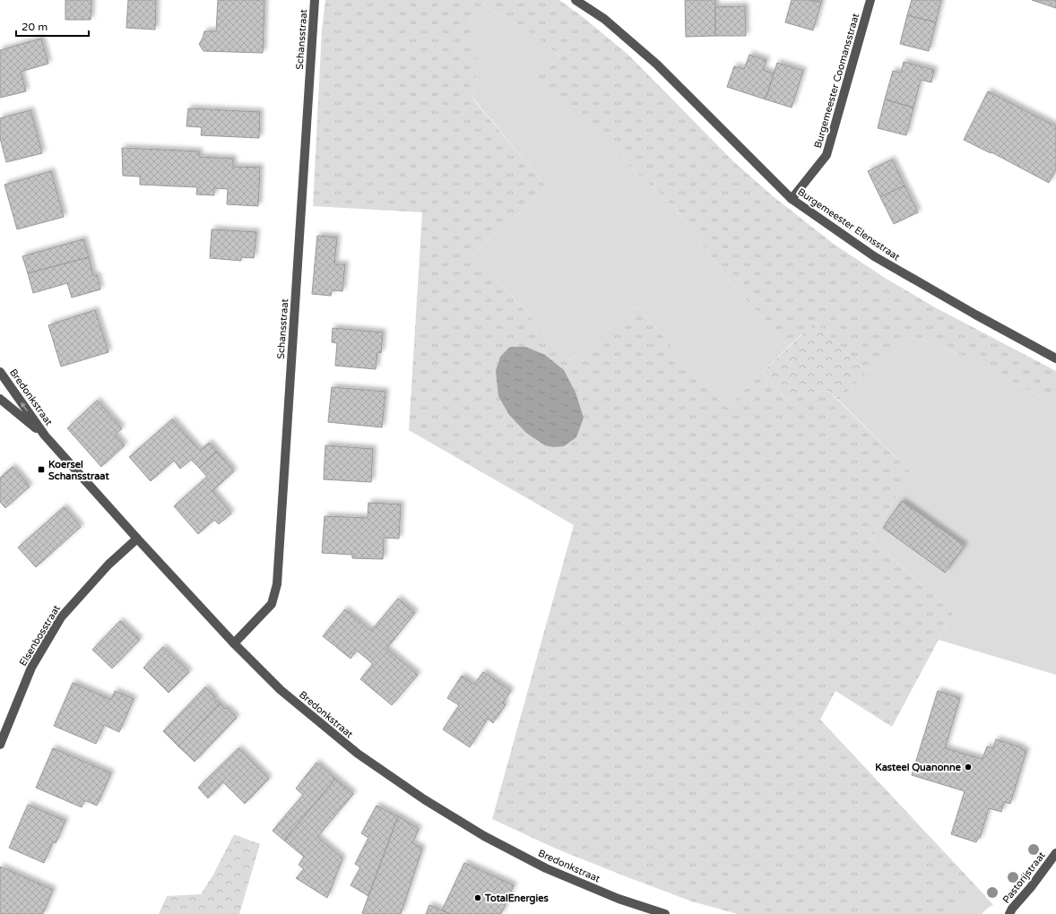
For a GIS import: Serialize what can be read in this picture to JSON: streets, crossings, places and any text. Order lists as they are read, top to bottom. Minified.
{"streets":{"street":["Schansstraat","Burgemeester Coomansstraat","Burgemeester Elensstraat","Bredonkstraat","Elsenbosstraat","Pastorijstraat"]},"crossings":[["Schansstraat","Bredonkstraat"],["Burgemeester Coomansstraat","Burgemeester Elensstraat"],["Bredonkstraat","Elsenbosstraat"]],"places":{"transit":["Koersel Schansstraat"],"other":["Kasteel Quanonne","TotalEnergies"]},"scale_bar":"20 m"}
